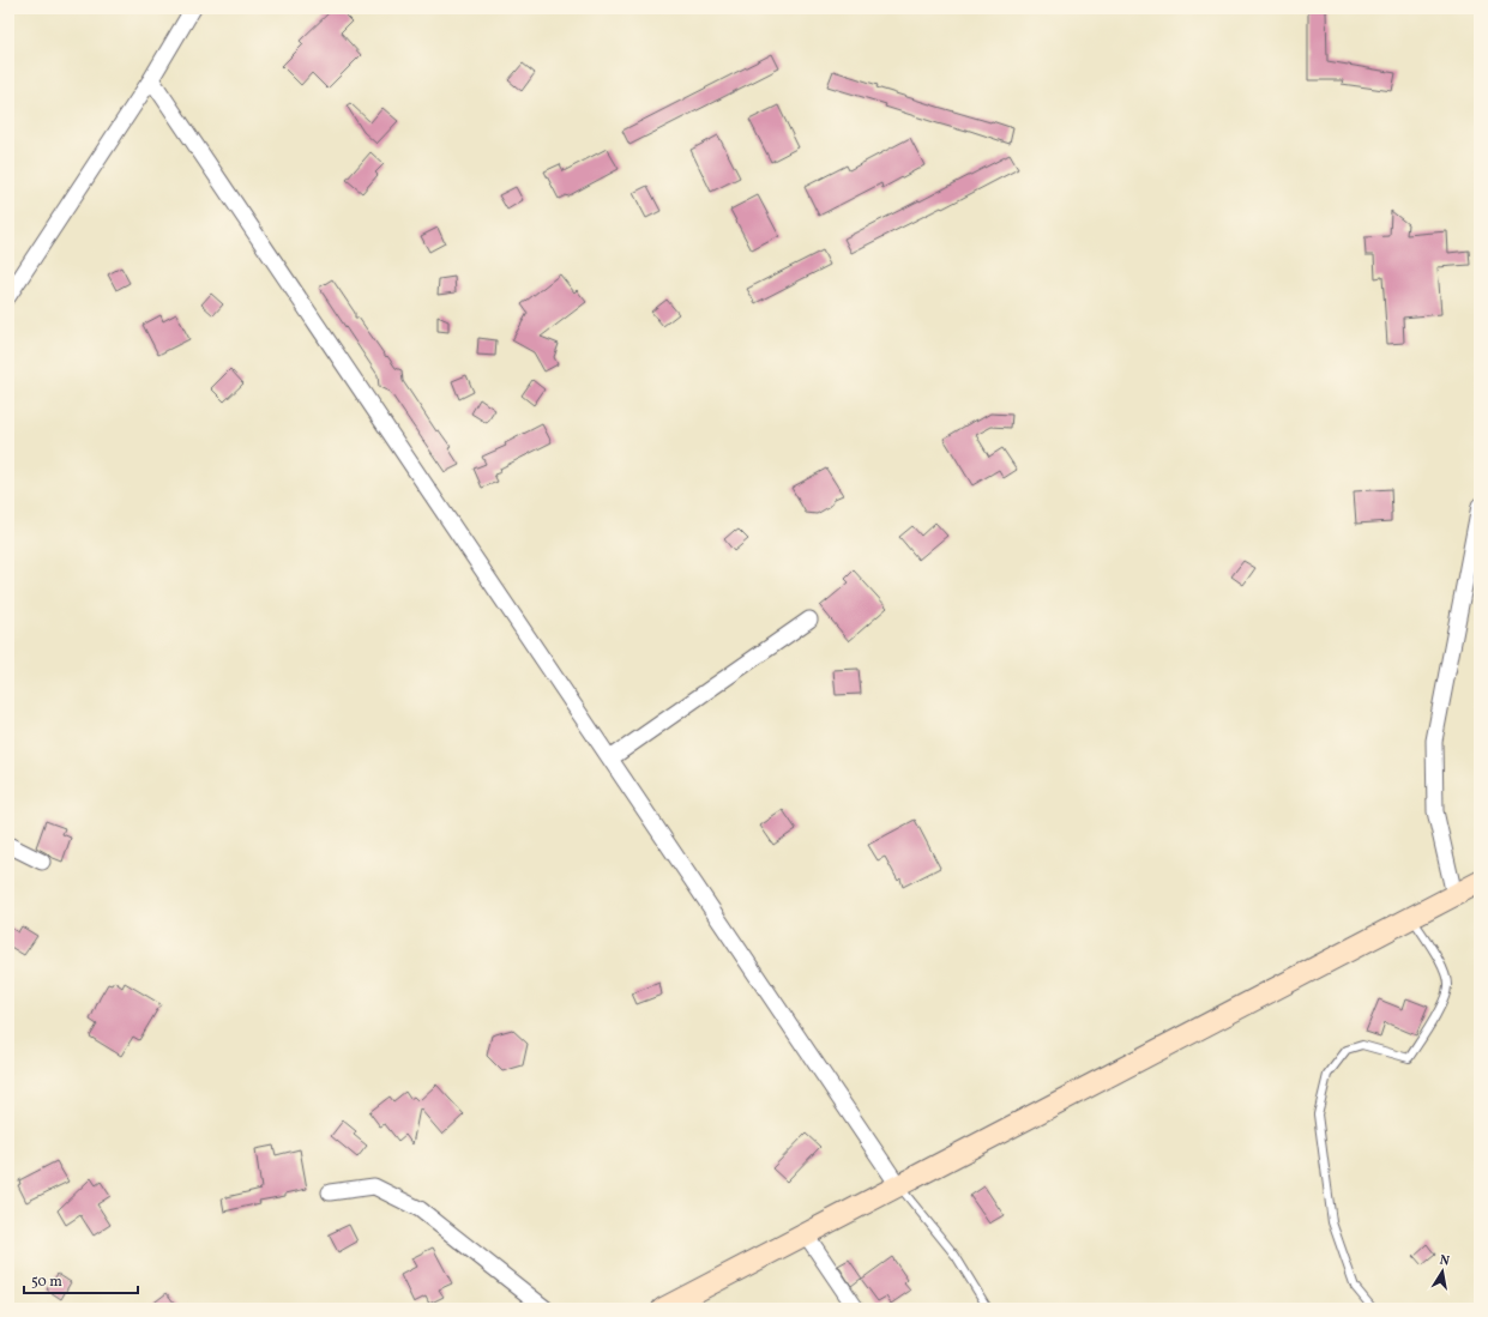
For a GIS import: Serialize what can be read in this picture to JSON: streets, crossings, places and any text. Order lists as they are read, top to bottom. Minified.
{"scale_bar":"50 m","north":"top"}
